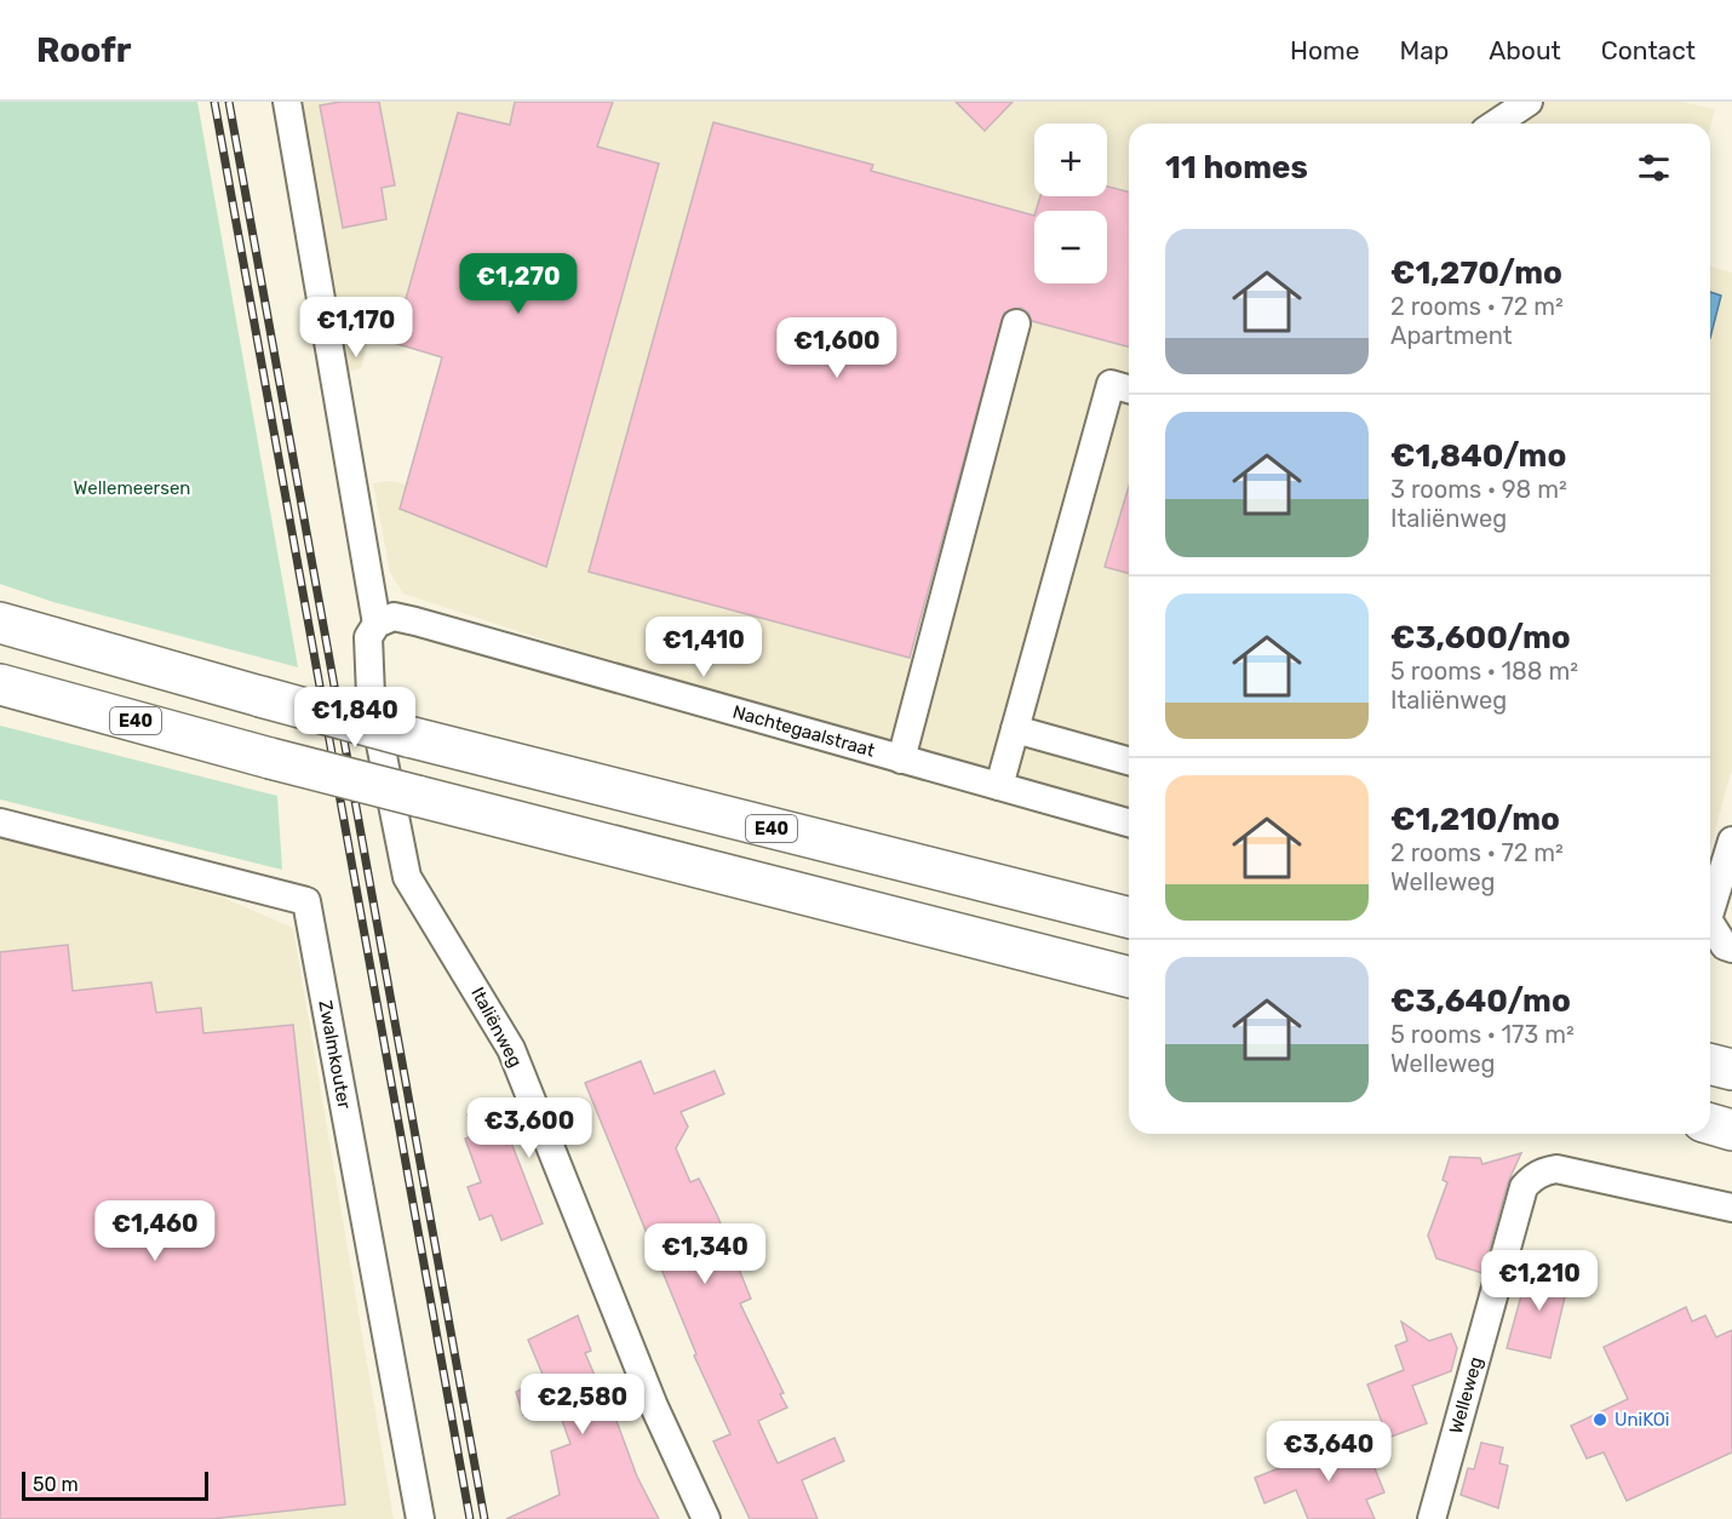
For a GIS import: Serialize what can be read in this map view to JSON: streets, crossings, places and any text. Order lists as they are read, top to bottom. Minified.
{"streets":{"highway":["E40"],"street":["Nachtegaalstraat","Italiënweg","Zwalmkouter","Welleweg"]},"crossings":[["Nachtegaalstraat","Italiënweg"]],"parks":["Wellemeersen"],"places":["UniKOi"],"scale_bar":"50 m","page":{"header":"Roofr","nav":["Home","Map","About","Contact"],"map_buttons":["+","−"],"heading":"11 homes","list":[{"name":"€1,270/mo","note":"2 rooms · 72 m² · Apartment"},{"name":"€1,840/mo","note":"3 rooms · 98 m² · Italiënweg"},{"name":"€3,600/mo","note":"5 rooms · 188 m² · Italiënweg"},{"name":"€1,210/mo","note":"2 rooms · 72 m² · Welleweg"},{"name":"€3,640/mo","note":"5 rooms · 173 m² · Welleweg"}],"price":["€1,270","€1,170","€1,600","€1,410","€1,840","€3,600","€1,460","€1,340","€1,210","€2,580","€3,640"],"scale":"50 m"}}
